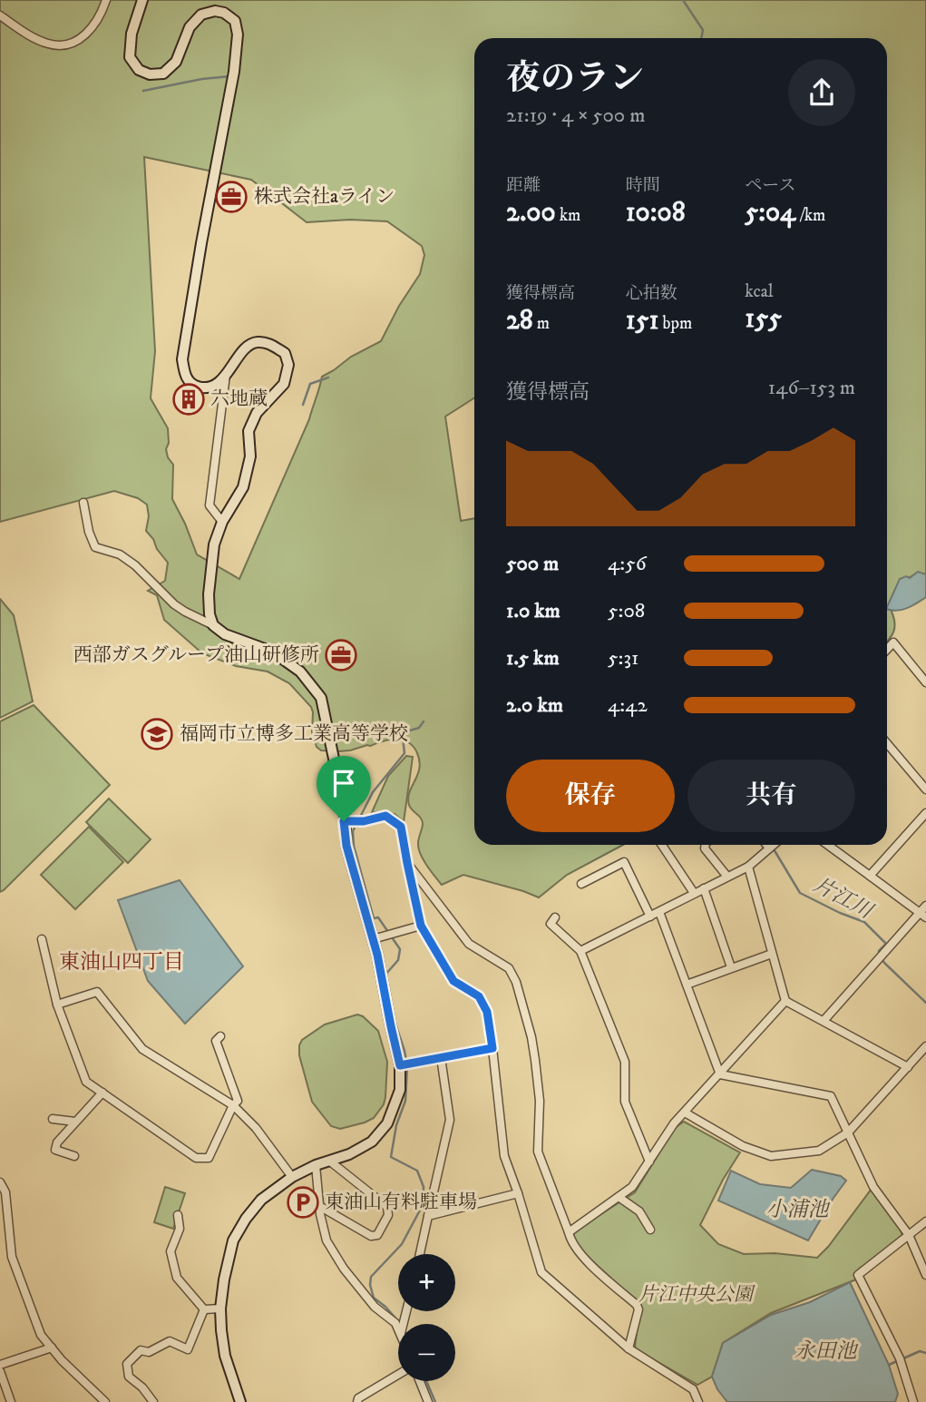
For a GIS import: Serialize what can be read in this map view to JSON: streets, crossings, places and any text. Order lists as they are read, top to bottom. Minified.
{"districts":["東油山四丁目"],"water":["片江川","小浦池","永田池"],"parks":["片江中央公園"],"places":{"office":["株式会社aライン","西部ガスグループ油山研修所"],"building":["六地蔵"],"school or university":["福岡市立博多工業高等学校"],"parking":["東油山有料駐車場"]},"page":{"heading":["夜のラン","21:19 · 4 × 500 m"],"stats":[["距離","2.00 km"],["時間","10:08"],["ペース","5:04 /km"],["獲得標高","28 m"],["心拍数","151 bpm"],["kcal","155"]],"chart":["獲得標高","146–153 m"],"list":[{"name":"500 m","note":"4:56"},{"name":"1.0 km","note":"5:08"},{"name":"1.5 km","note":"5:31"},{"name":"2.0 km","note":"4:42"}],"buttons":["保存","共有"],"map_buttons":["+","−"]}}
